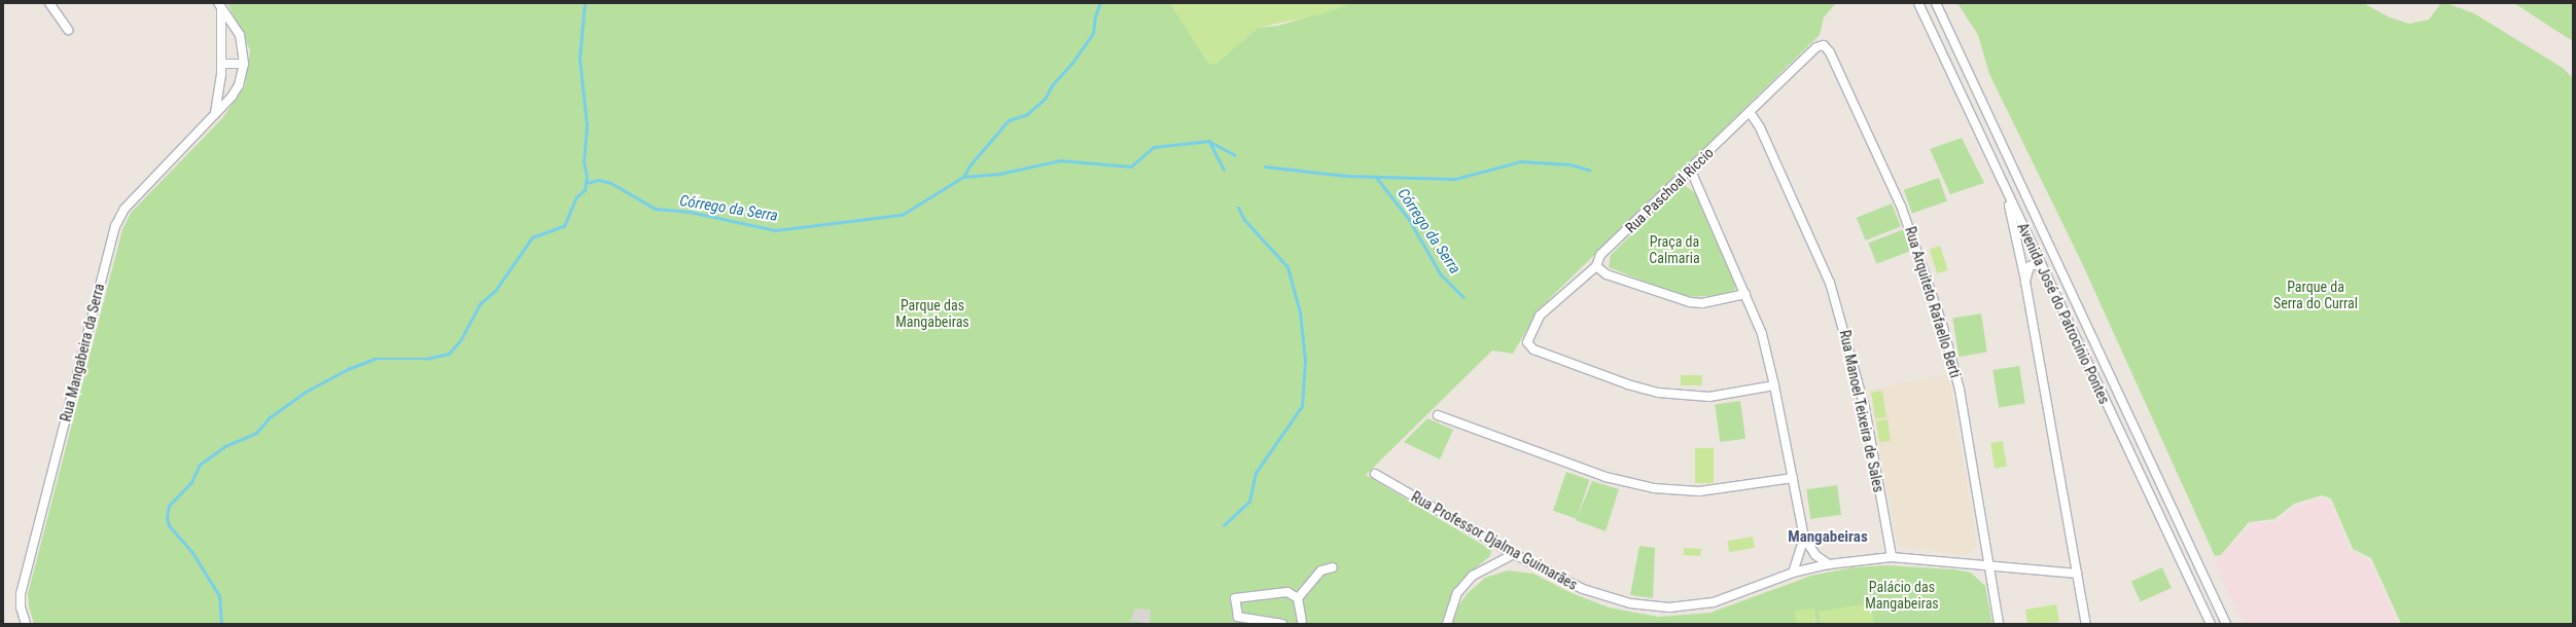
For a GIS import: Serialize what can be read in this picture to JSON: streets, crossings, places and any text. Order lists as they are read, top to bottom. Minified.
{"streets":{"street":["Rua Paschoal Riccio","Rua Arquiteto Rafaello Berti","Avenida José do Patrocínio Pontes","Rua Mangabeira da Serra","Rua Manoel Teixeira de Sales","Rua Professor Djalma Guimarães"]},"crossings":[["Rua Paschoal Riccio","Rua Arquiteto Rafaello Berti"],["Rua Paschoal Riccio","Rua Manoel Teixeira de Sales"],["Rua Arquiteto Rafaello Berti","Rua Professor Djalma Guimarães"],["Rua Manoel Teixeira de Sales","Rua Professor Djalma Guimarães"]],"districts":["Mangabeiras"],"water":["Córrego da Serra"],"parks":["Praça da Calmaria","Parque da Serra do Curral","Parque das Mangabeiras","Palácio das Mangabeiras"]}
